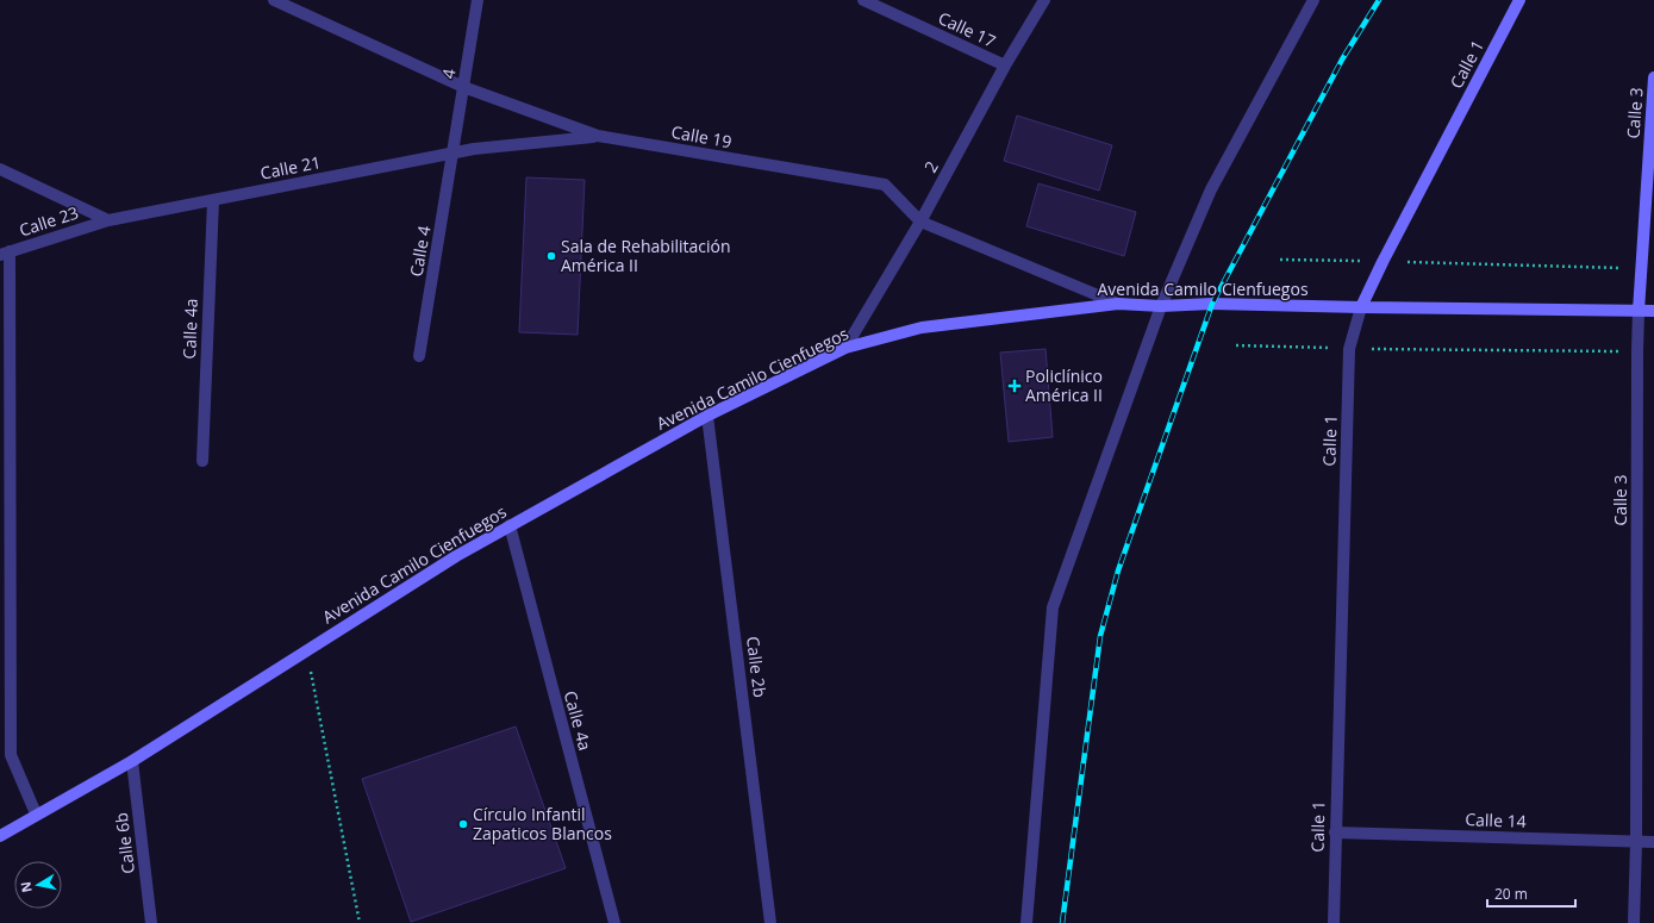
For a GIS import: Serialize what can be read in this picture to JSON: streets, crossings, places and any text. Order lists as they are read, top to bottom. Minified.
{"streets":{"street":["Calle 17","Calle 1","4","Calle 3","Calle 19","2","Calle 21","Calle 23","Calle 4","Avenida Camilo Cienfuegos","Calle 4a","Calle 2b","Calle 14","Calle 6b"]},"crossings":[["Calle 17","2"],["Calle 1","Avenida Camilo Cienfuegos"],["Calle 1","Calle 14"],["4","Calle 19"],["4","Calle 21"],["4","Calle 4"],["Calle 3","Avenida Camilo Cienfuegos"],["Calle 3","Calle 14"],["Calle 19","2"],["Calle 19","Calle 21"],["Calle 19","Avenida Camilo Cienfuegos"],["2","Avenida Camilo Cienfuegos"],["Calle 21","Calle 23"],["Calle 21","Calle 4"],["Calle 21","Calle 4a"],["Avenida Camilo Cienfuegos","Calle 4a"],["Avenida Camilo Cienfuegos","Calle 2b"],["Avenida Camilo Cienfuegos","Calle 6b"]],"places":{"other":["Sala de Rehabilitación América II","Círculo Infantil Zapaticos Blancos"],"health":["Policlínico América II"]},"scale_bar":"20 m","north":"left"}
